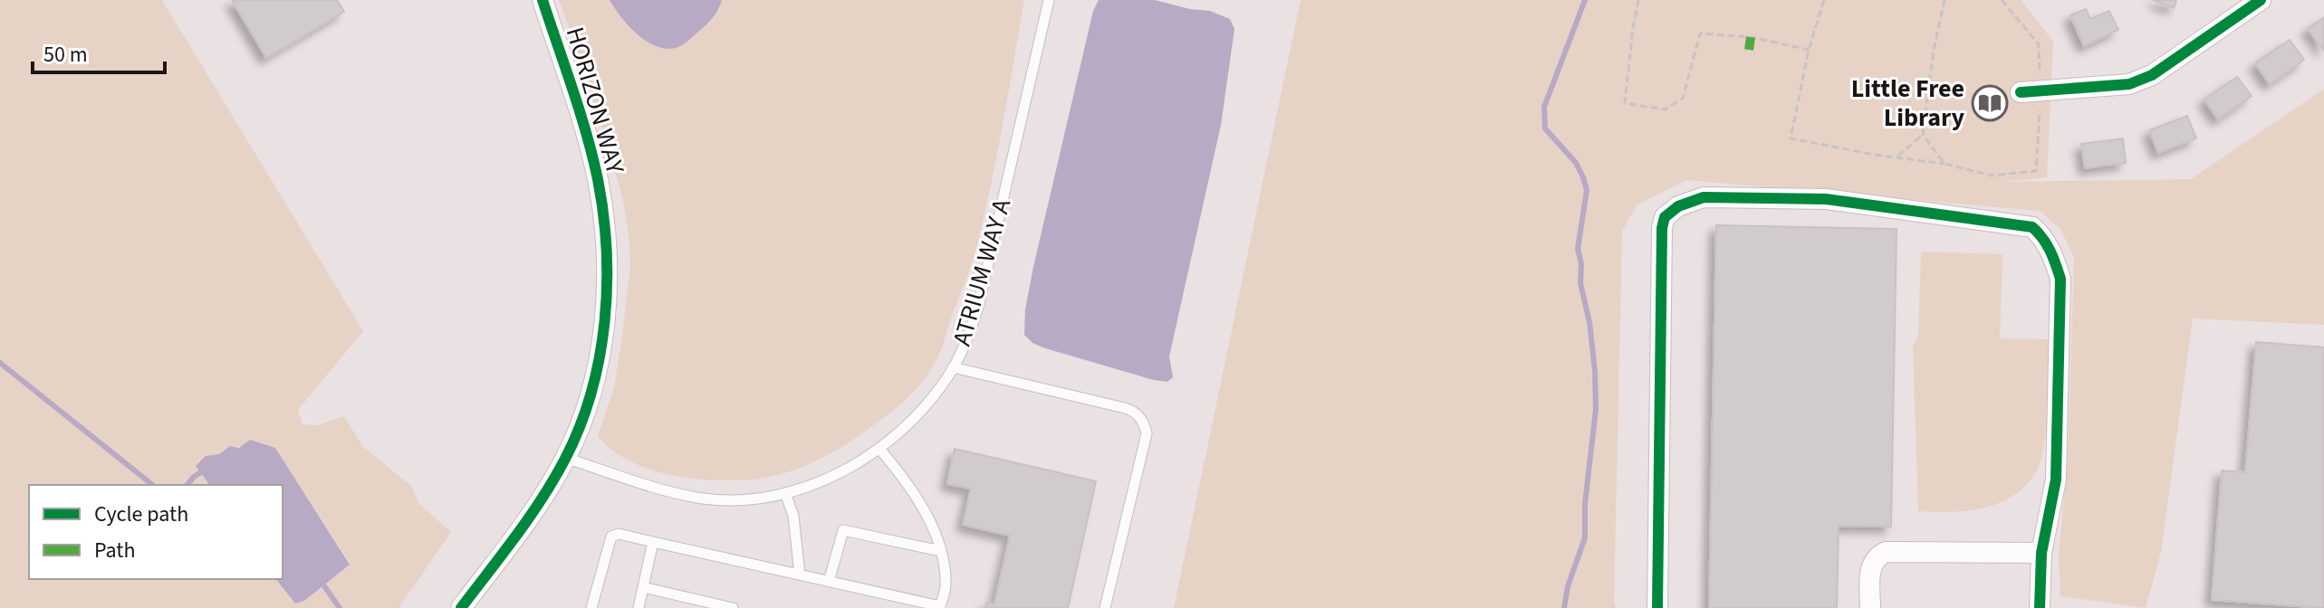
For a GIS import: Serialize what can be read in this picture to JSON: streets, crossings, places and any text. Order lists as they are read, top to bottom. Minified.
{"streets":{"street":["HORIZON WAY"],"lane":["ATRIUM WAY A"]},"crossings":[["HORIZON WAY","ATRIUM WAY A"]],"places":{"library":["Little Free Library"]},"legend":["Cycle path","Path"],"scale_bar":"50 m"}
